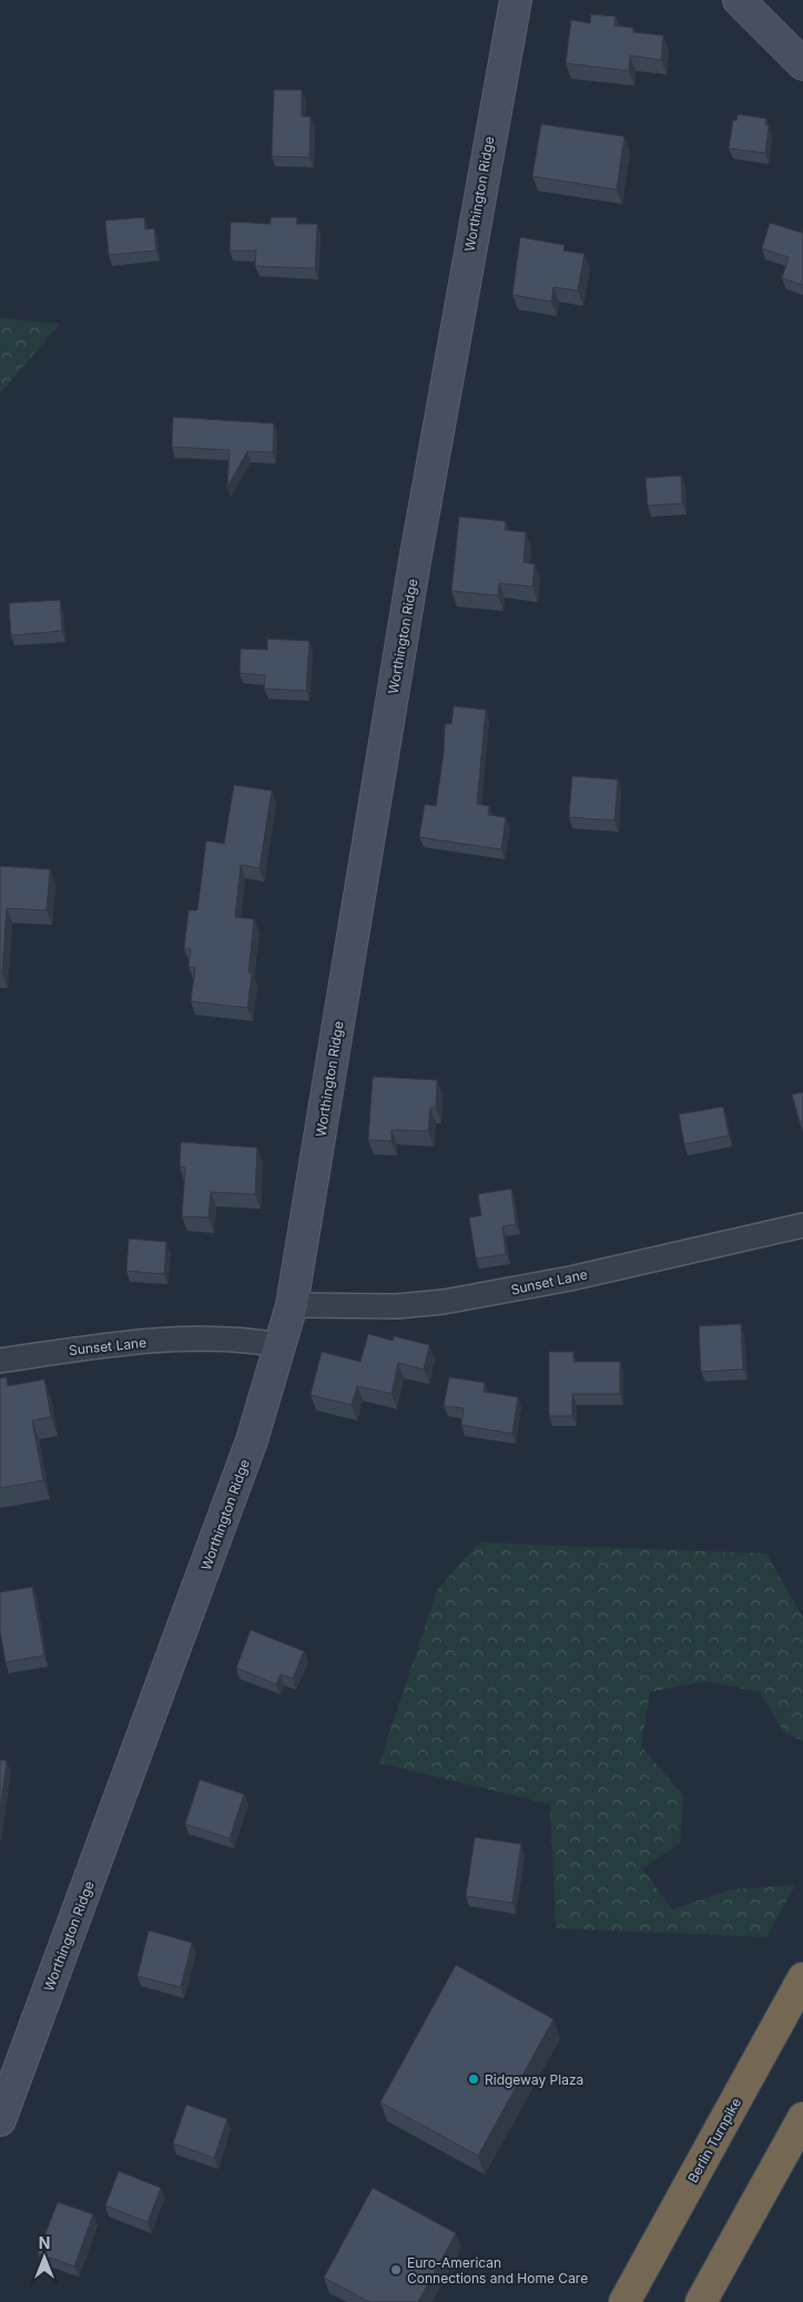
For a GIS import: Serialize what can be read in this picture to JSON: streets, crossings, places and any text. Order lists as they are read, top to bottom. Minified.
{"streets":{"highway":["Berlin Turnpike"],"street":["Worthington Ridge","Sunset Lane"]},"crossings":[["Worthington Ridge","Sunset Lane"]],"places":["Ridgeway Plaza","Euro-American Connections and Home Care"],"north":"top"}
